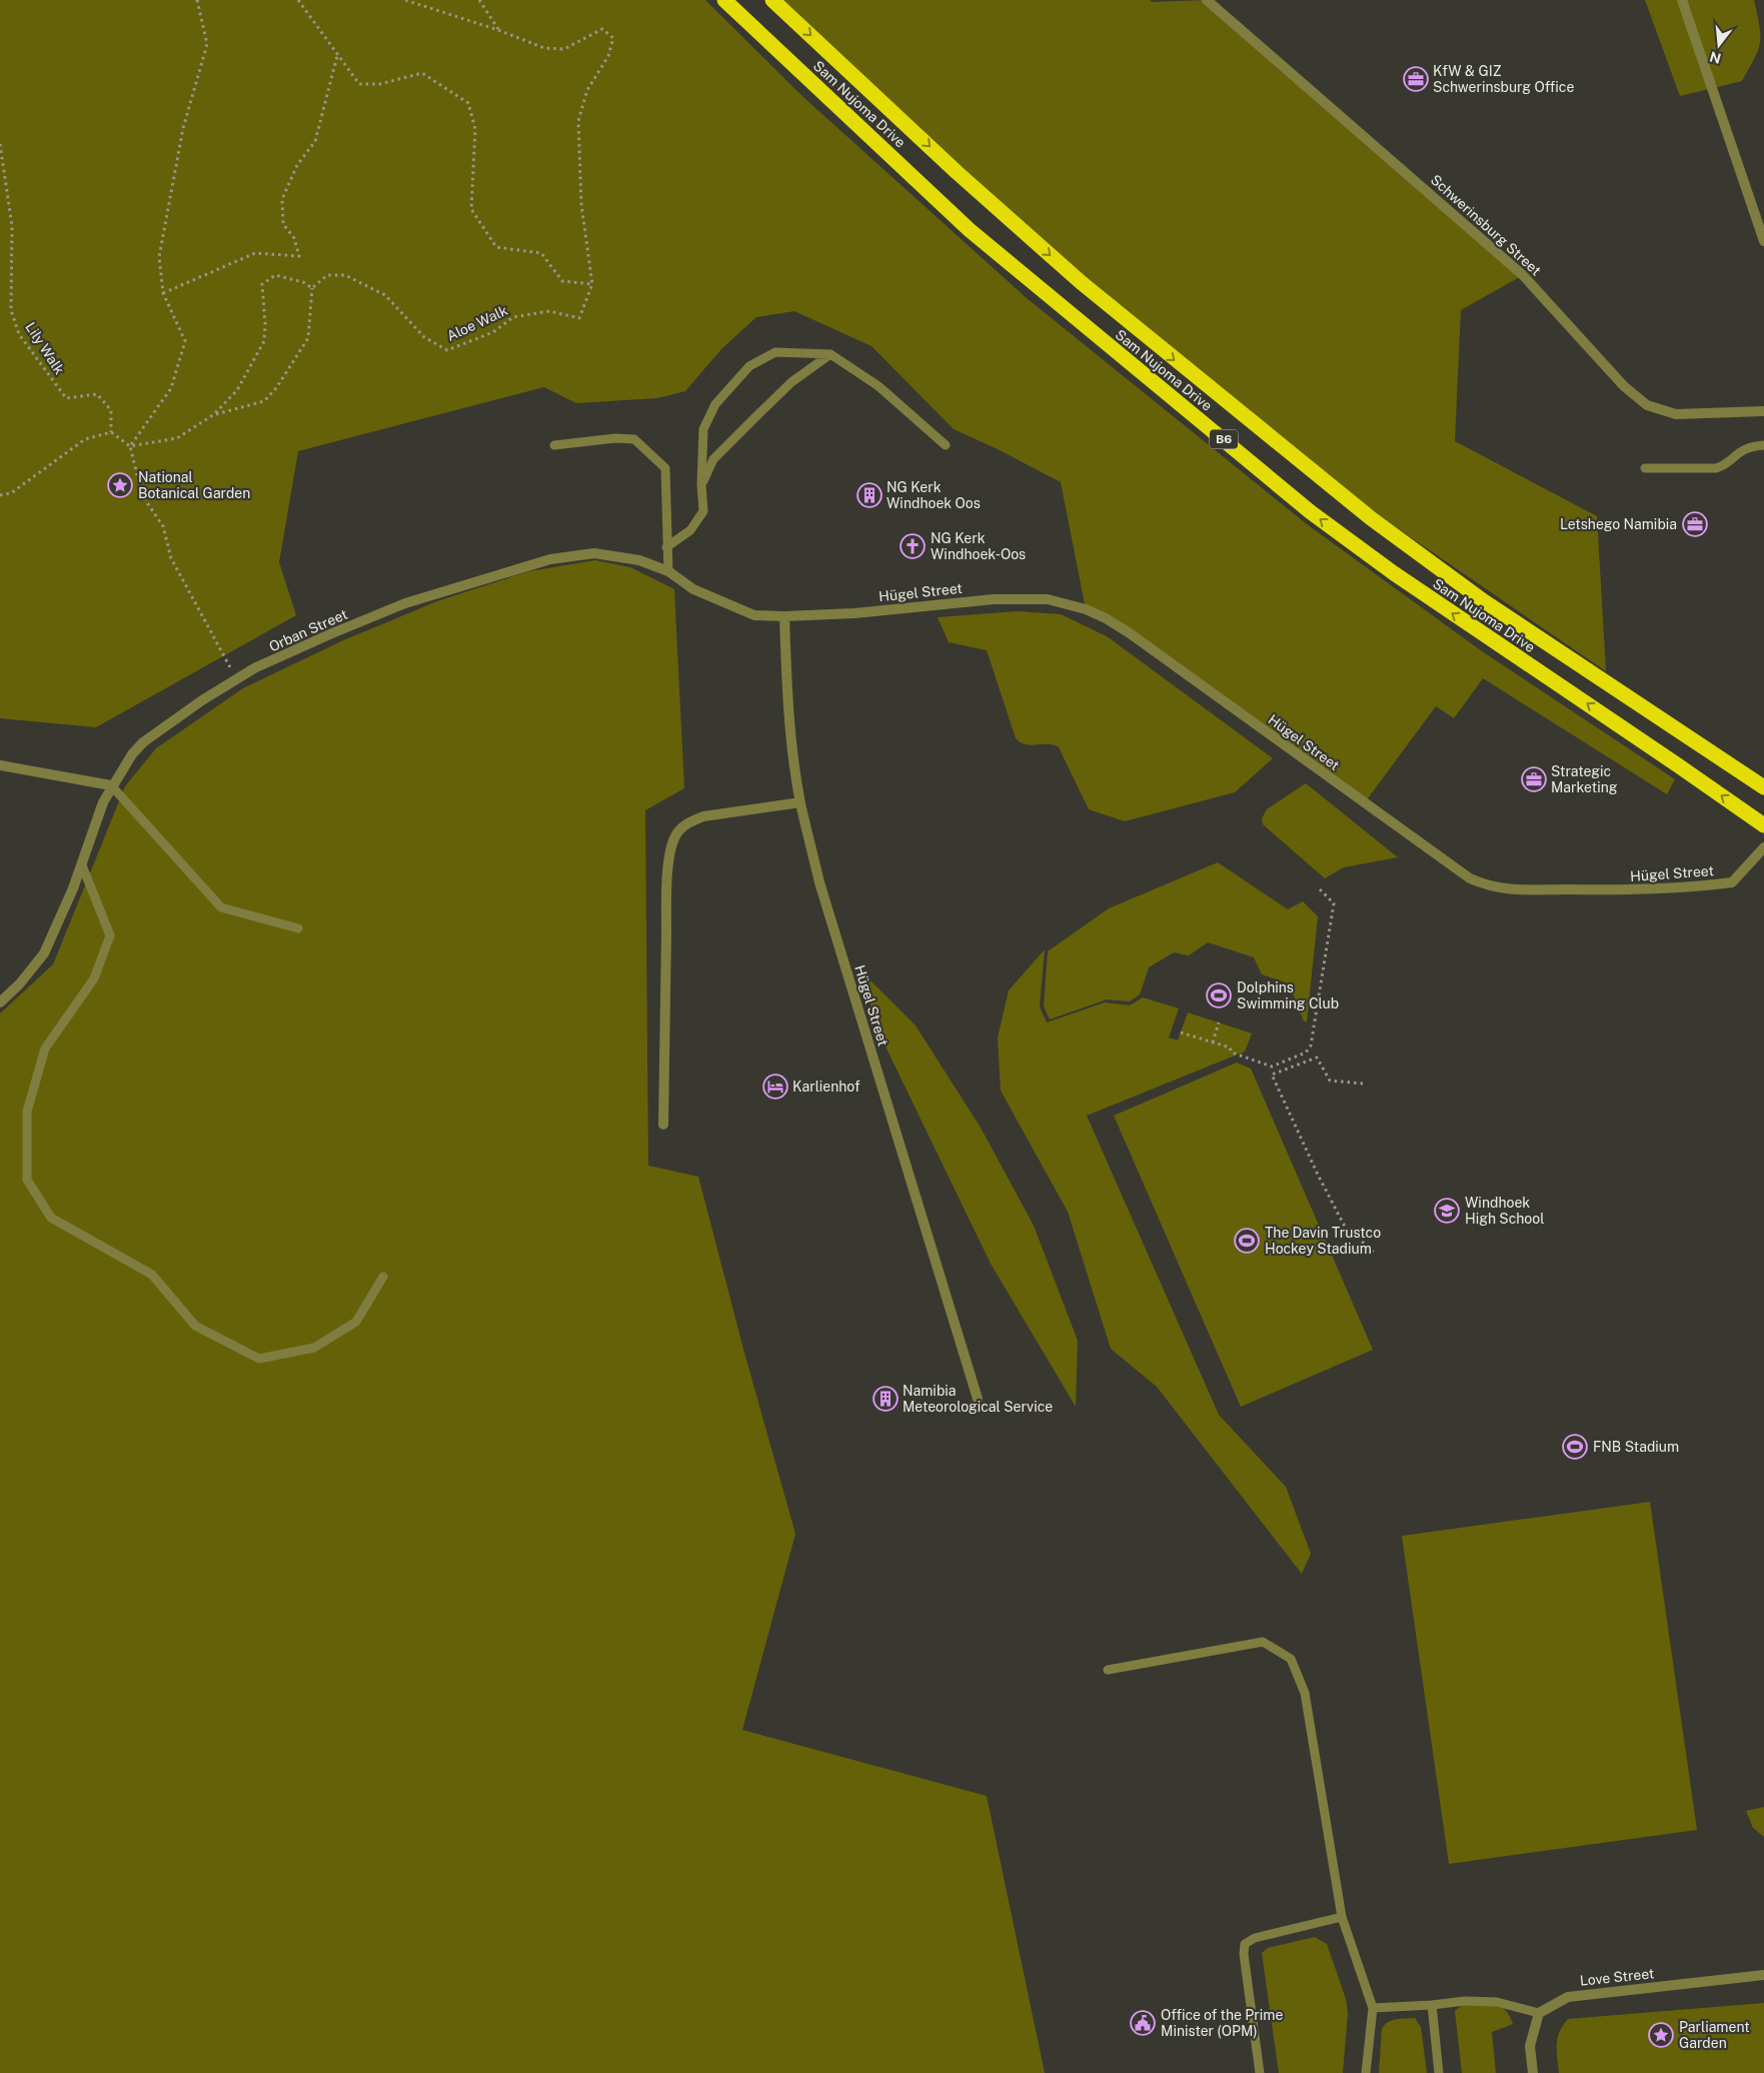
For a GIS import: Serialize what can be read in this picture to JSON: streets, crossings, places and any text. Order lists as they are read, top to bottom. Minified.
{"streets":{"highway":["Sam Nujoma Drive","B6"],"street":["Schwerinsburg Street","Hügel Street","Orban Street","Love Street"],"path":["Aloe Walk","Lily Walk"]},"crossings":[["Hügel Street","Orban Street"]],"places":{"office":["KfW & GIZ Schwerinsburg Office","Letshego Namibia","Strategic Marketing"],"place":["National Botanical Garden","Parliament Garden"],"building":["NG Kerk Windhoek Oos","Namibia Meteorological Service"],"church":["NG Kerk Windhoek-Oos"],"sports":["Dolphins Swimming Club","The Davin Trustco Hockey Stadium","FNB Stadium"],"hotel":["Karlienhof"],"school or university":["Windhoek High School"],"public building":["Office of the Prime Minister (OPM)"]},"north":"bottom"}
